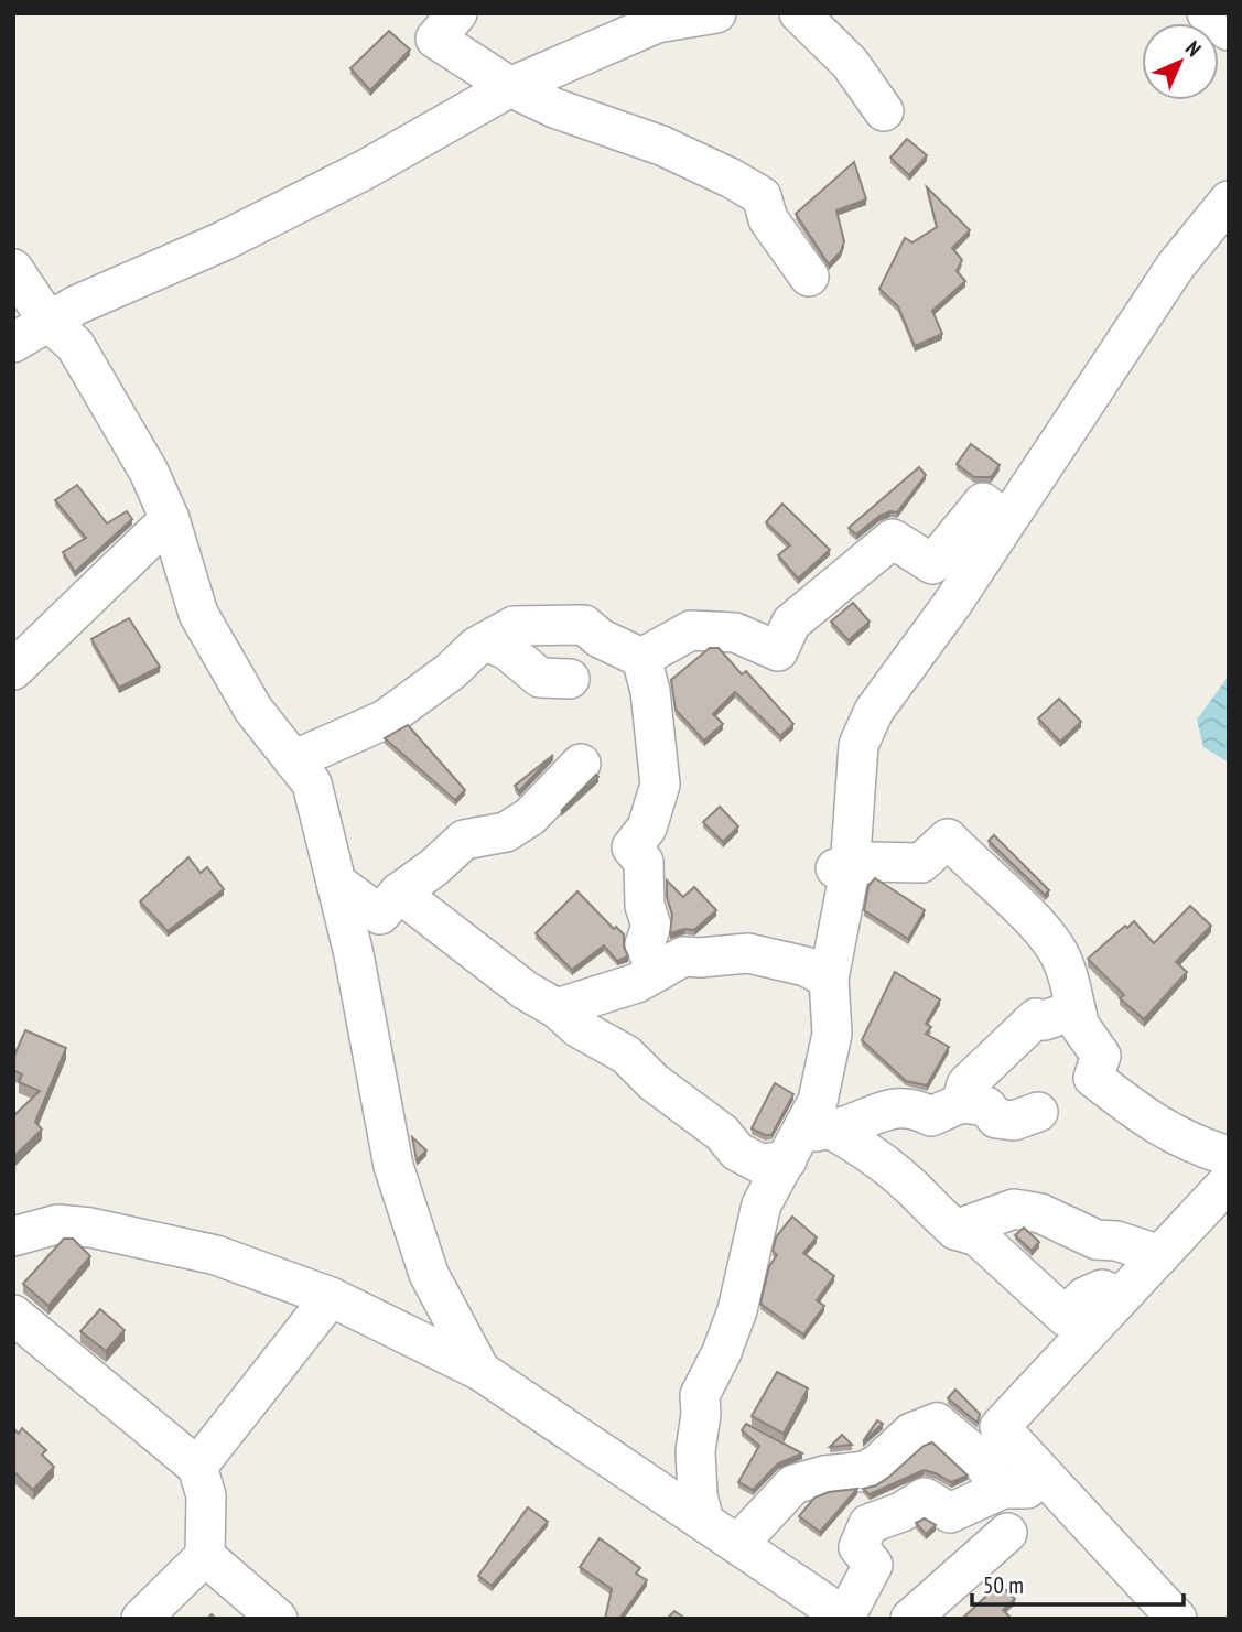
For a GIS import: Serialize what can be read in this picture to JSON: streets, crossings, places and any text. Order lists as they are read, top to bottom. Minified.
{"scale_bar":"50 m","north":"top right"}
